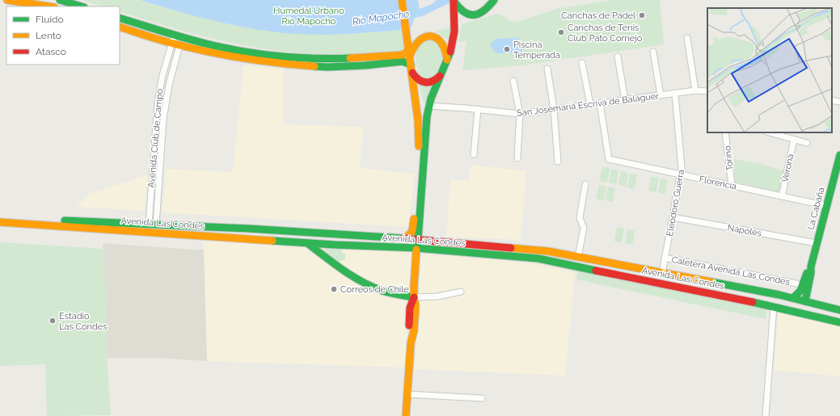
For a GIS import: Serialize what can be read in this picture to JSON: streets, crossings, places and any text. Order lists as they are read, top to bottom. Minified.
{"streets":{"main road":["La Cabaña","Avenida Las Condes"],"street":["San Josemaría Escrivá de Balaguer","Avenida Club de Campo","Torino","Verona","Florencia","Eleodoro Guerra","Nápoles","Caletera Avenida Las Condes"]},"crossings":[["San Josemaría Escrivá de Balaguer","Florencia"],["San Josemaría Escrivá de Balaguer","Eleodoro Guerra"],["Avenida Club de Campo","Avenida Las Condes"],["Torino","Florencia"],["Verona","Florencia"],["Florencia","Eleodoro Guerra"],["Florencia","La Cabaña"],["Eleodoro Guerra","Avenida Las Condes"],["Eleodoro Guerra","Nápoles"],["Eleodoro Guerra","Caletera Avenida Las Condes"],["La Cabaña","Avenida Las Condes"],["La Cabaña","Nápoles"]],"water":["Río Mapocho"],"parks":["Humedal Urbano Río Mapocho"],"places":["Canchas de Padel","Canchas de Tenis Club Pato Cornejo","Piscina Temperada","Correos de Chile","Estadio Las Condes"],"legend":["Fluido","Lento","Atasco"]}
